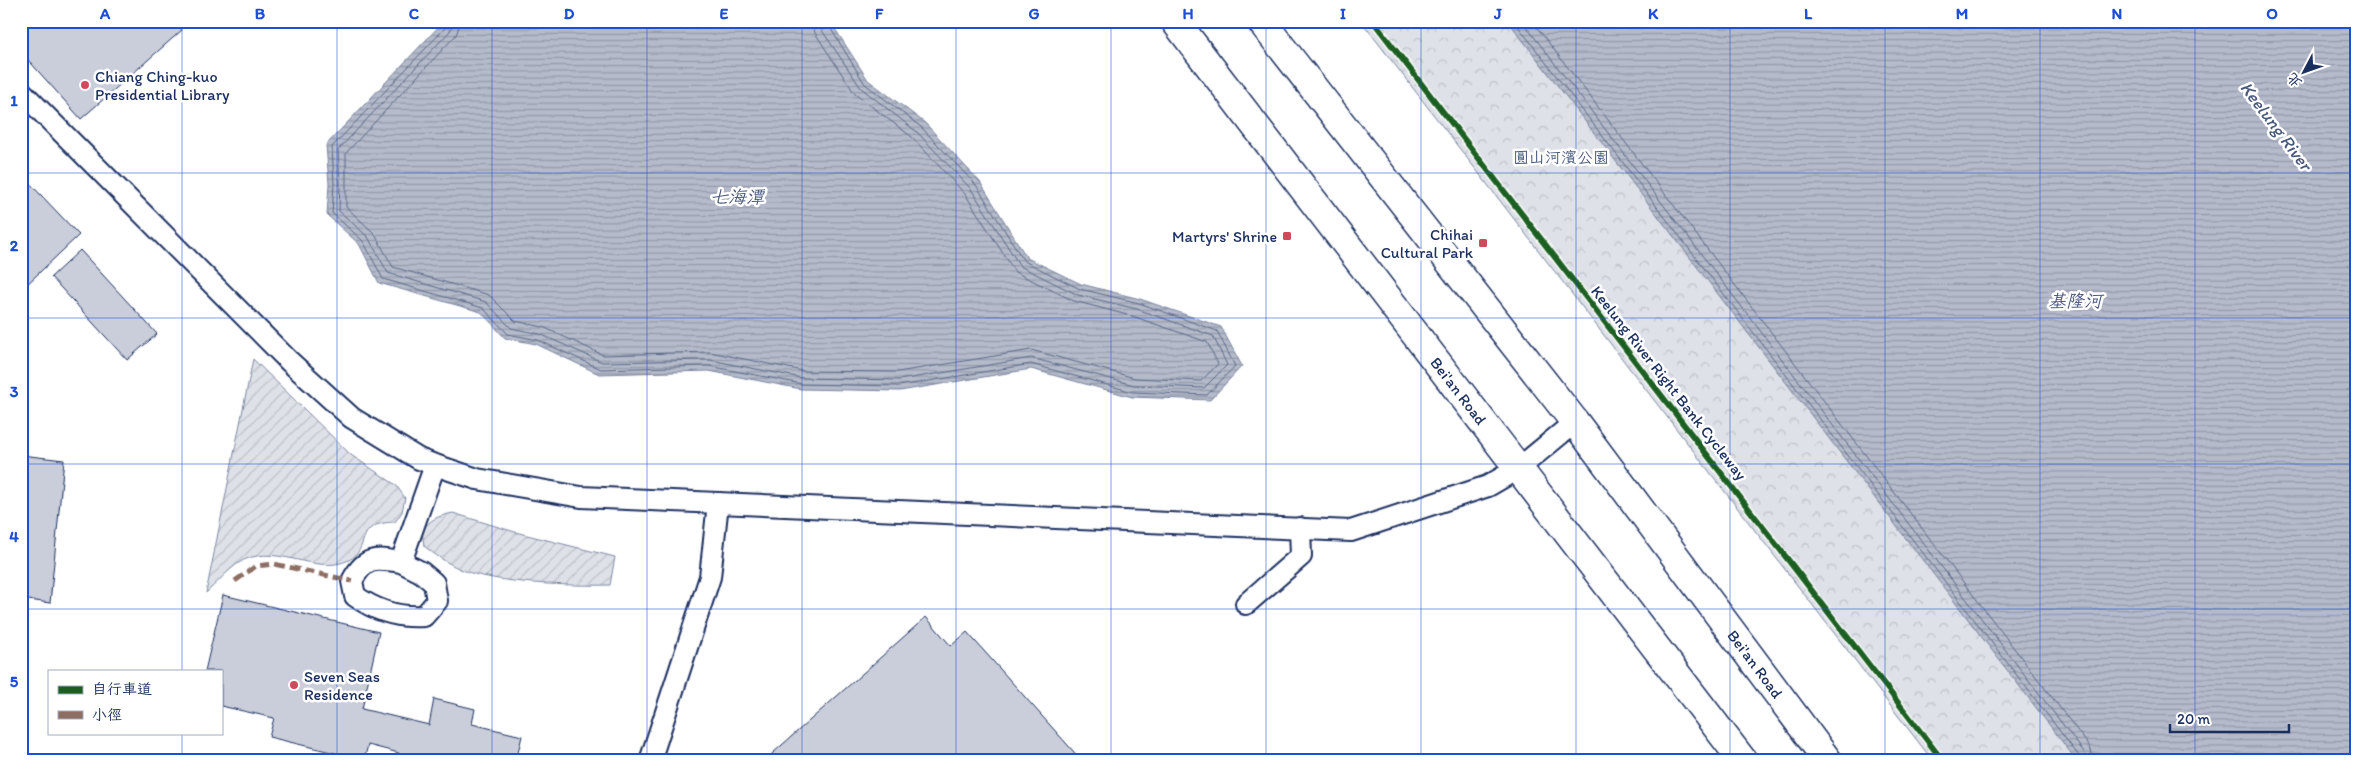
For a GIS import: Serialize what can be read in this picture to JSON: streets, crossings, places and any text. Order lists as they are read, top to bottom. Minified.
{"streets":{"main road":["Bei'an Road"],"cycle path":["Keelung River Right Bank Cycleway"]},"water":["Keelung River","七海潭","基隆河"],"parks":["圓山河濱公園"],"places":{"other":["Chiang Ching-kuo Presidential Library","Seven Seas Residence"],"transit":["Martyrs' Shrine","Chihai Cultural Park"]},"legend":["自行車道","小徑"],"scale_bar":"20 m","north":"bottom left","grid":{"columns":["A","B","C","D","E","F","G","H","I","J","K","L","M","N","O"],"rows":["1","2","3","4","5"]}}
